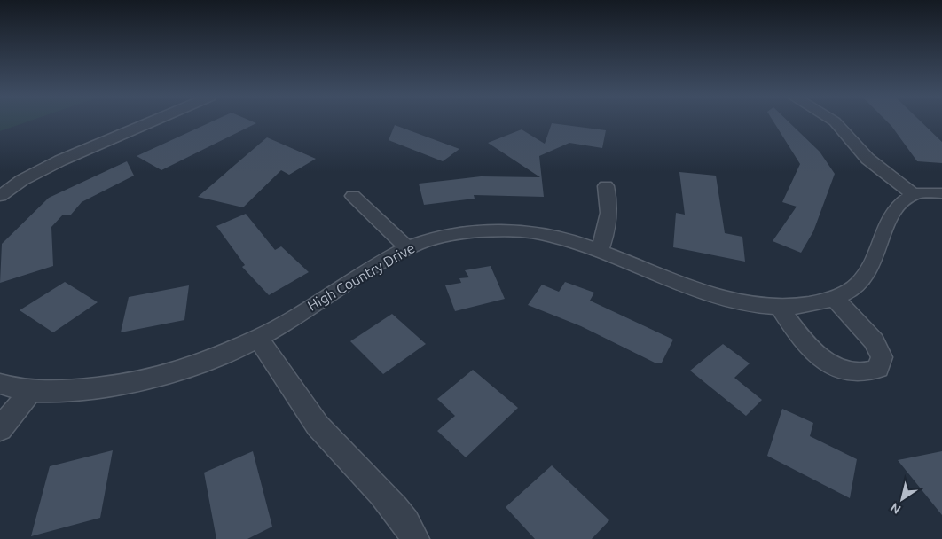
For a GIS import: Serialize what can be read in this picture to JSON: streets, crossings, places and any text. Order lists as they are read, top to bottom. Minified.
{"streets":{"street":["High Country Drive"]},"north":"bottom left"}
